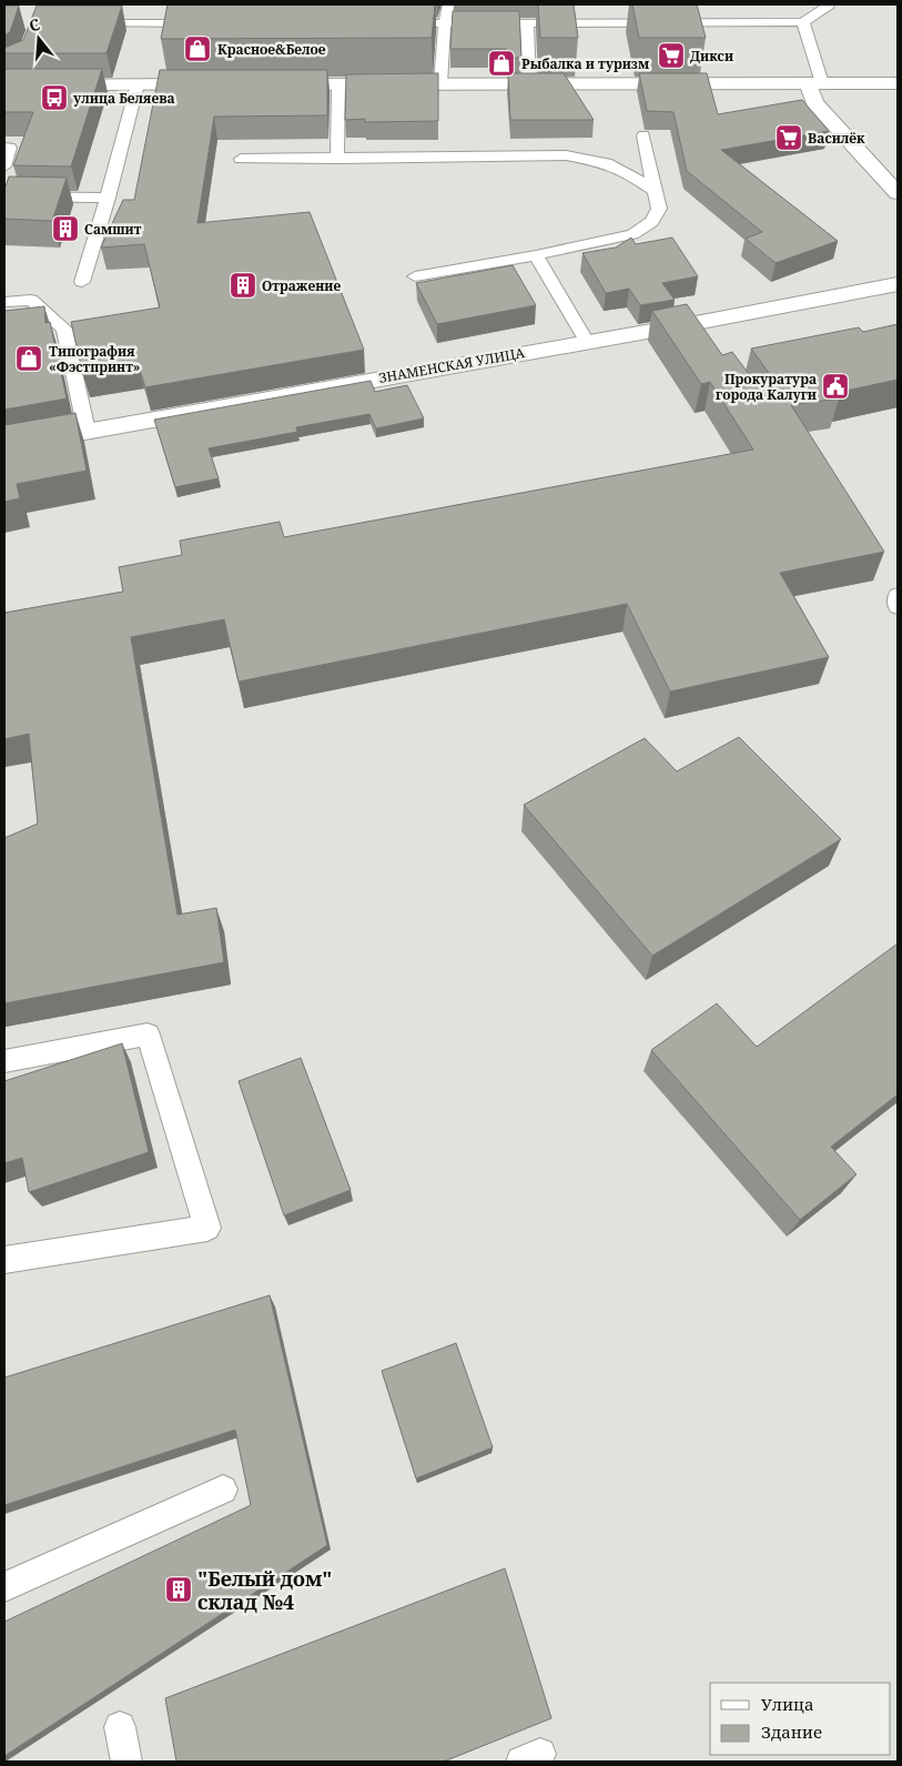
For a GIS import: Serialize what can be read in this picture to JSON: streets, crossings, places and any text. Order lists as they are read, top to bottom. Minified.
{"streets":{"street":["ЗНАМЕНСКАЯ УЛИЦА"]},"places":{"shop":["Красное&Белое","Рыбалка и туризм","Типография «Фэстпринт»"],"supermarket":["Дикси","Василёк"],"bus stop":["улица Беляева"],"building":["Самшит","Отражение","\"Белый дом\" склад №4"],"public building":["Прокуратура города Калуги"]},"legend":["Улица","Здание"],"north":"top"}
